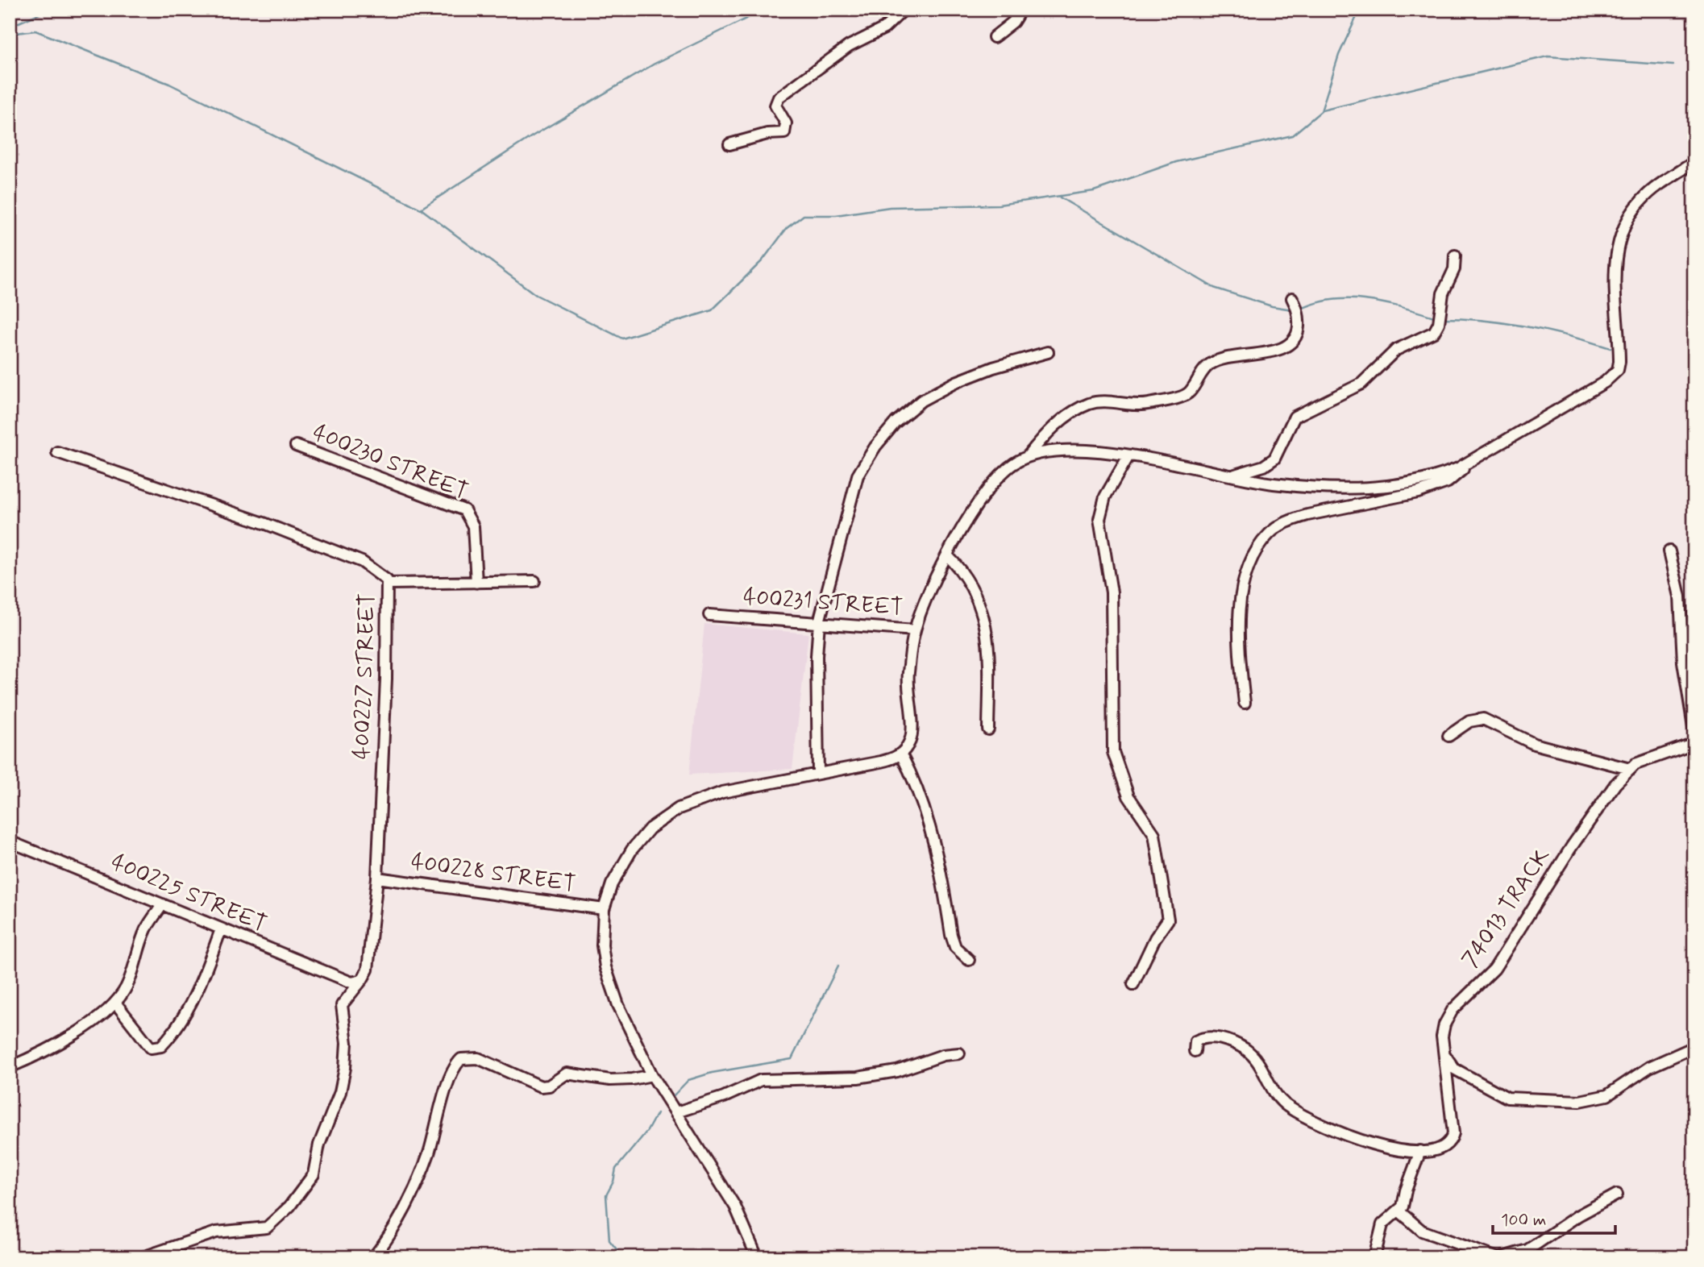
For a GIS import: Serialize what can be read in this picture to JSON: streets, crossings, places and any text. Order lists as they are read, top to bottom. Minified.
{"streets":{"street":["400230 STREET","400231 STREET","400227 STREET","400228 STREET","400225 STREET","74013 TRACK"]},"crossings":[["400227 STREET","400228 STREET"],["400227 STREET","400225 STREET"]],"scale_bar":"100 m"}
